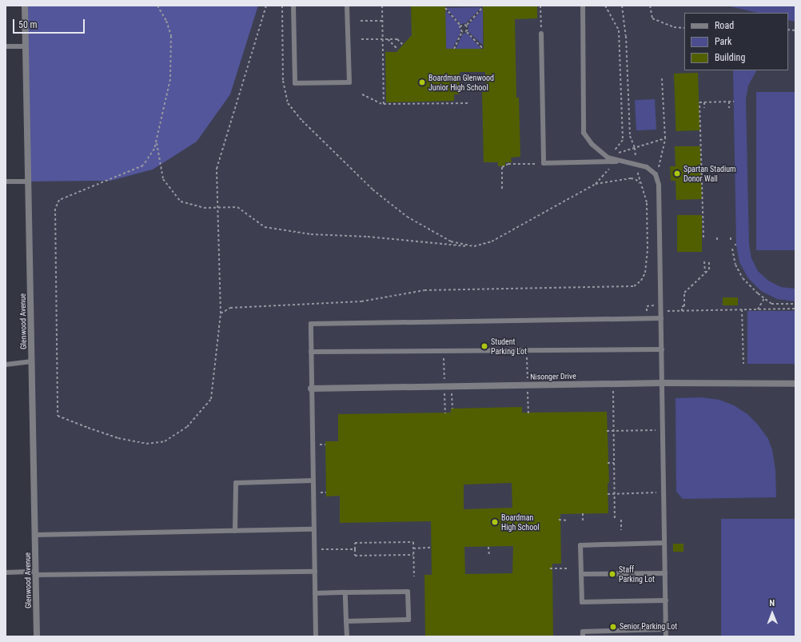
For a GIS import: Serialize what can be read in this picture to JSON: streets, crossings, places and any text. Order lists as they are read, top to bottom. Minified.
{"streets":{"street":["Glenwood Avenue","Nisonger Drive"]},"places":["Boardman Glenwood Junior High School","Spartan Stadium Donor Wall","Student Parking Lot","Boardman High School","Staff Parking Lot","Senior Parking Lot"],"legend":["Road","Park","Building"],"scale_bar":"50 m","north":"top"}
